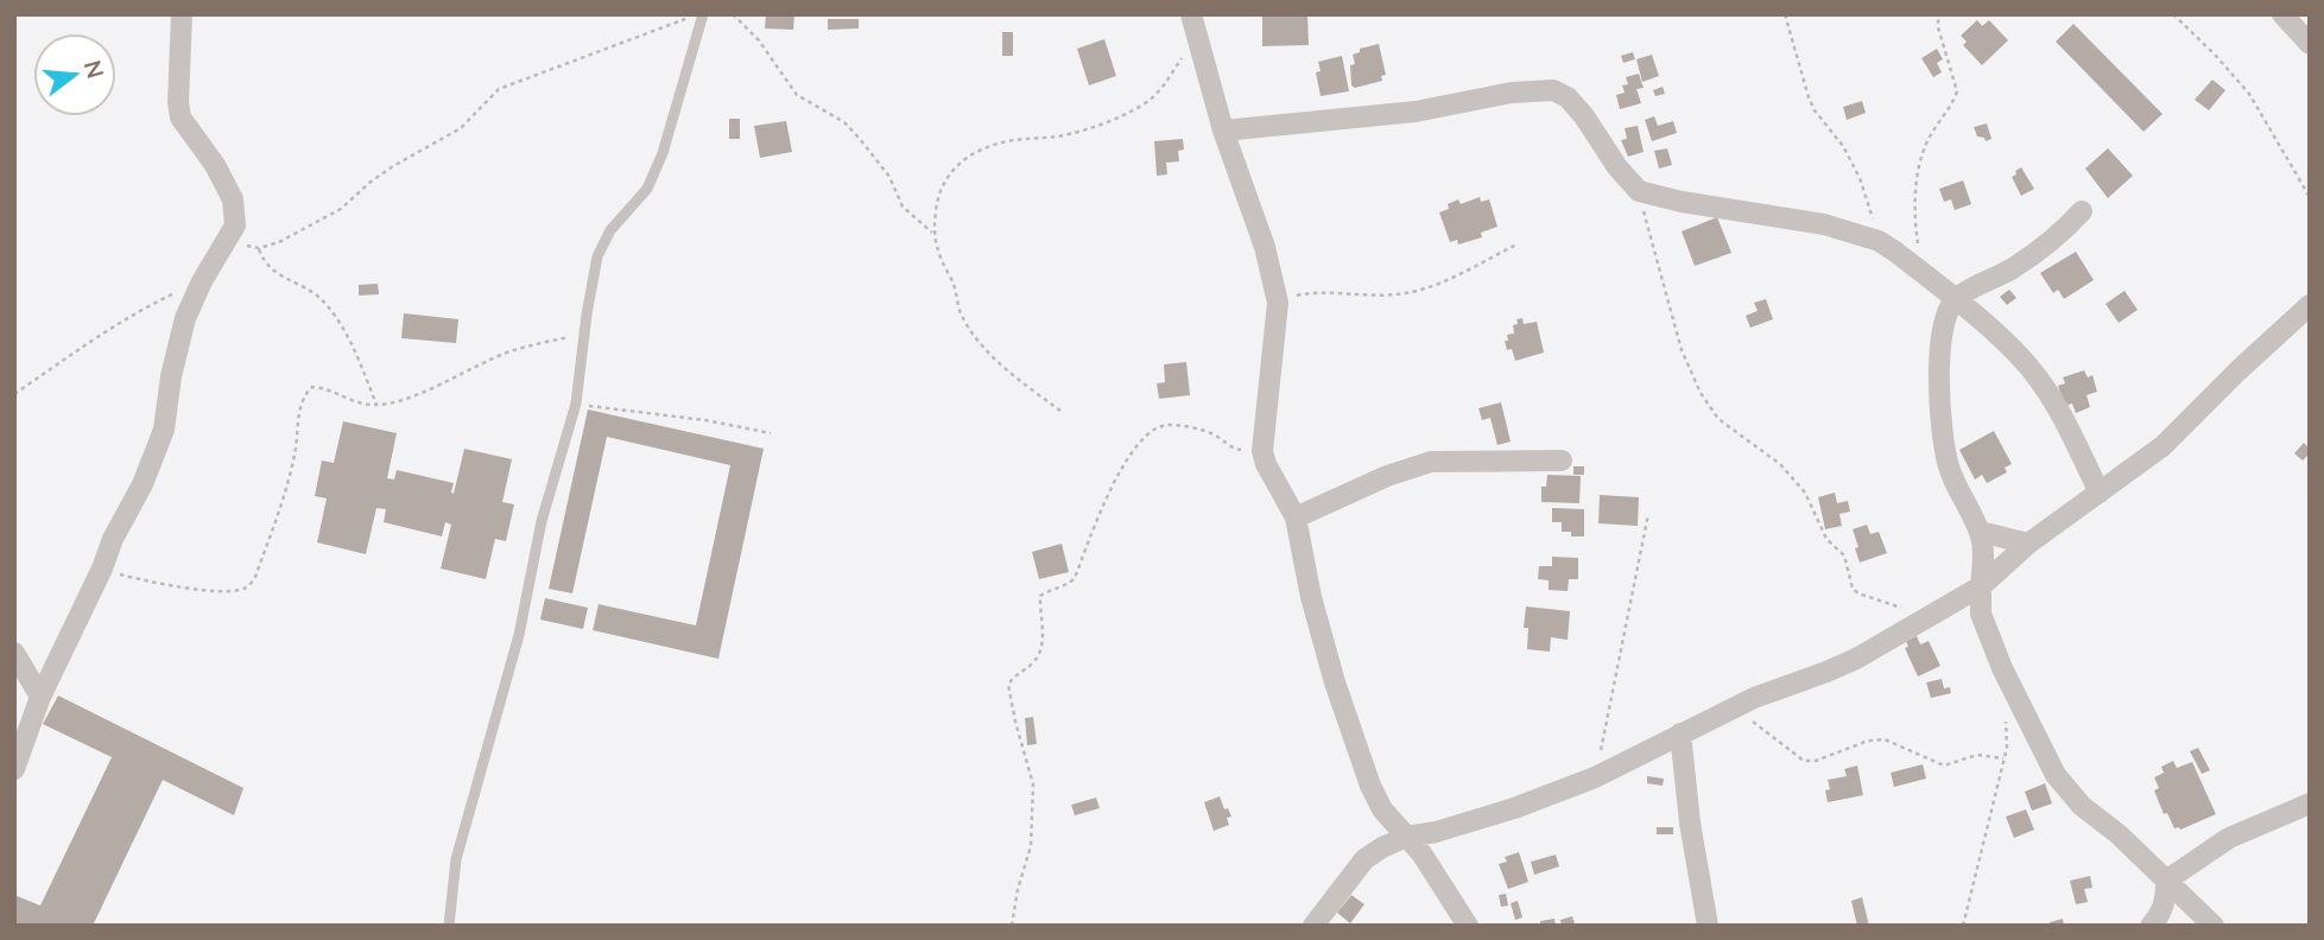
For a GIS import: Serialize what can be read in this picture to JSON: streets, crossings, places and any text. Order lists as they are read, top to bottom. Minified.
{"north":"right"}
